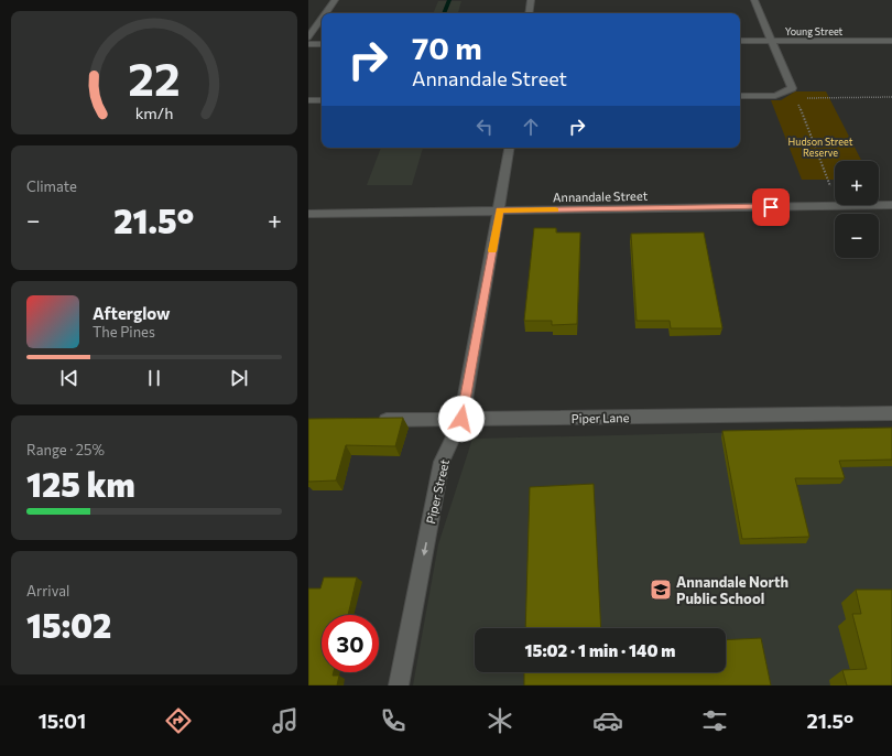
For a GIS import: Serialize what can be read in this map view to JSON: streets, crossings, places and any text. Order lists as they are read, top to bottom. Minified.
{"streets":{"street":["Young Street","Annandale Street","Piper Lane","Piper Street"]},"crossings":[["Annandale Street","Piper Street"],["Piper Lane","Piper Street"]],"one_way":["Piper Street"],"parks":["Hudson Street Reserve"],"places":{"school or university":["Annandale North Public School"]},"page":{"turn":["70 m","Annandale Street"],"tile":["Climate",["Range · 25%","125 km"],["Arrival","15:02"]],"map_buttons":["+","−"],"heat":["−","21.5°","+"],"song":["Afterglow","The Pines"],"limit":"30","trip":"15:02 · 1 min · 140 m","tabs":["15:01","21.5°"],"gauge":["22","km/h"]}}
